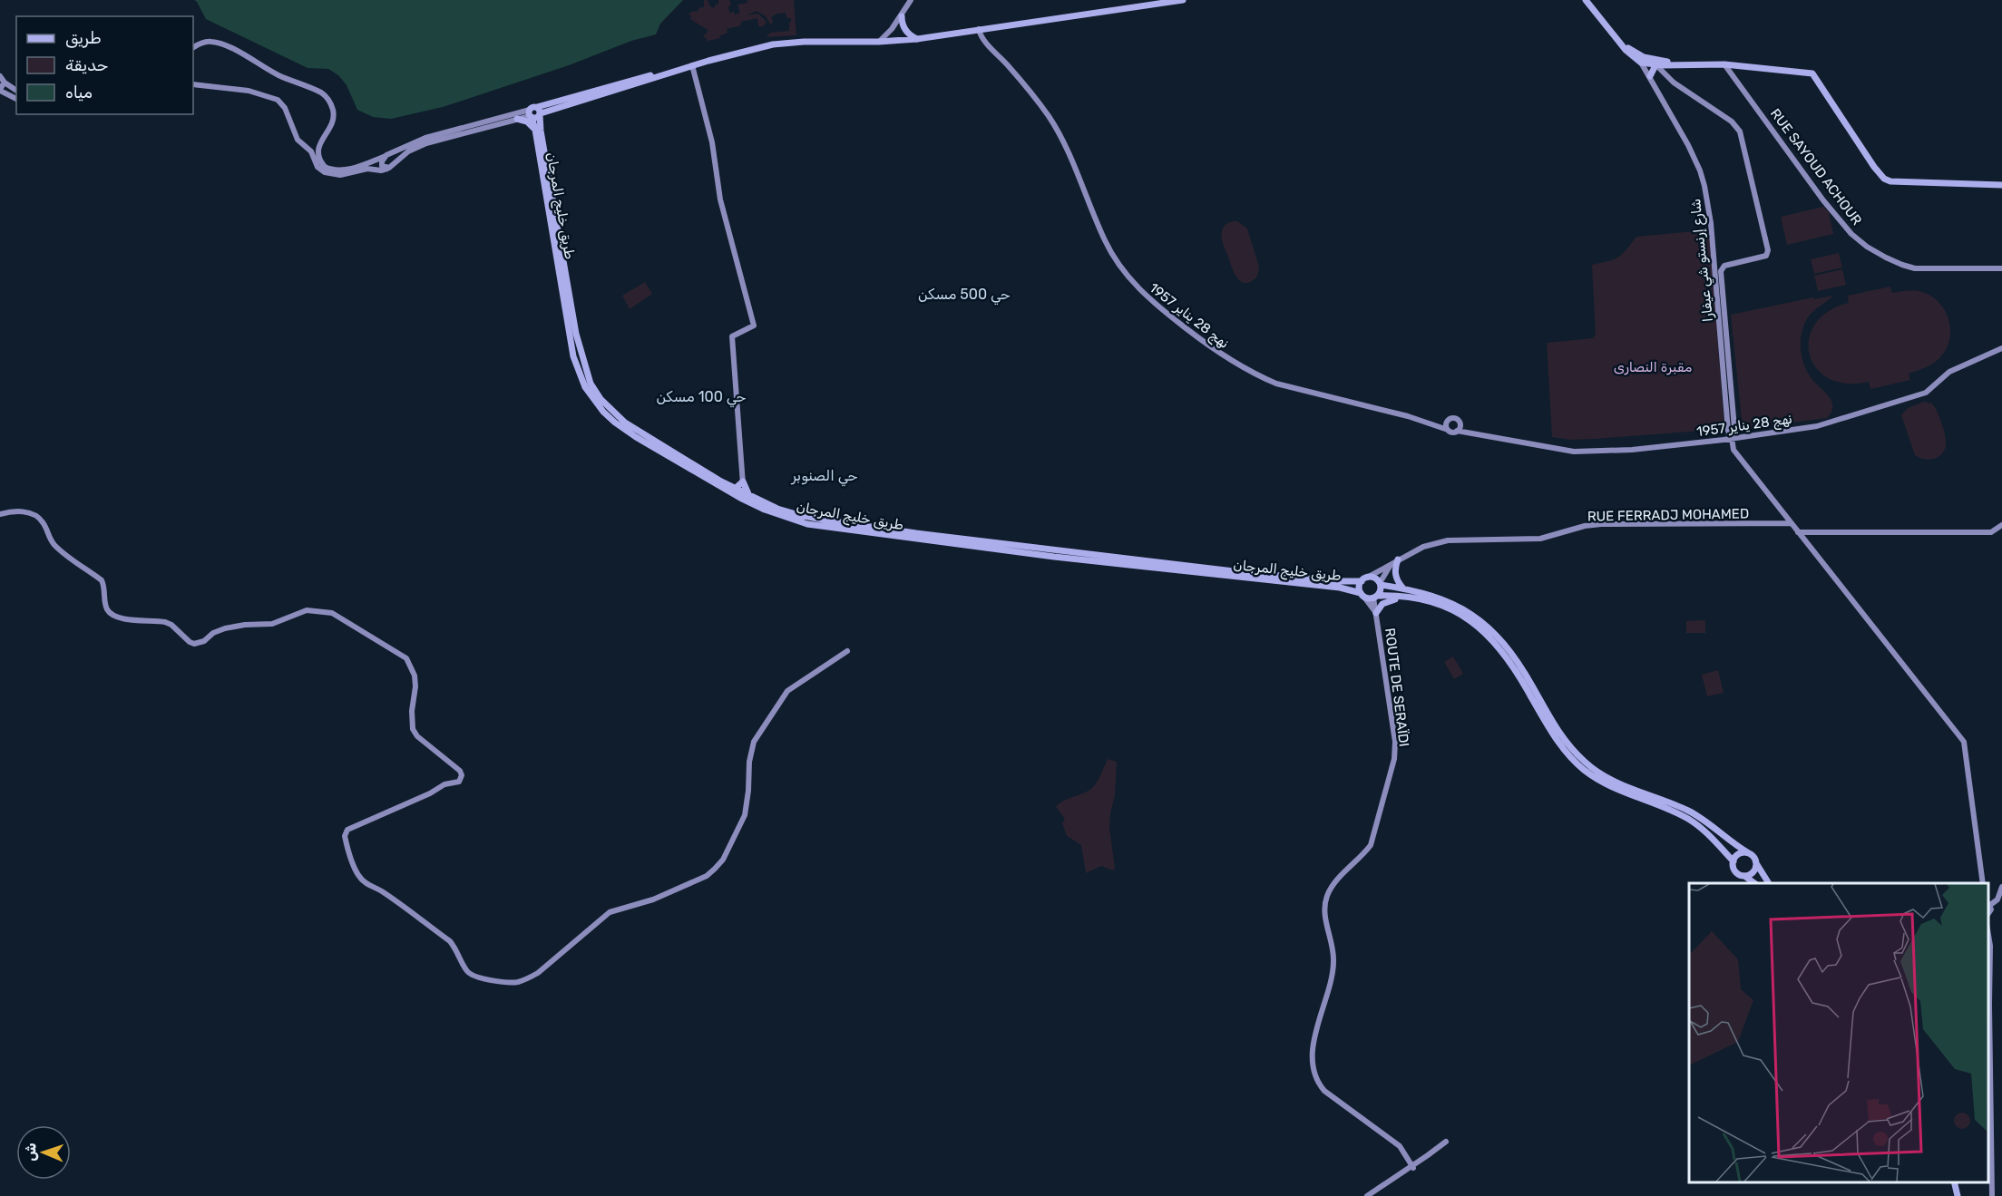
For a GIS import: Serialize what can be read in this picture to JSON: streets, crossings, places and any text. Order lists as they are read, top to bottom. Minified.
{"streets":{"main road":["RUE SAYOUD ACHOUR","طريق خليج المرجان","شارع إرنستو شي عيفارا","نهج 28 يناير 1957","RUE FERRADJ MOHAMED","ROUTE DE SERAÏDI"]},"crossings":[["طريق خليج المرجان","RUE FERRADJ MOHAMED"],["طريق خليج المرجان","ROUTE DE SERAÏDI"],["شارع إرنستو شي عيفارا","نهج 28 يناير 1957"],["شارع إرنستو شي عيفارا","RUE FERRADJ MOHAMED"],["RUE FERRADJ MOHAMED","ROUTE DE SERAÏDI"]],"districts":["حي 500 مسكن","حي 100 مسكن","حي الصنوبر"],"parks":["مقبرة النصارى"],"legend":["طريق","حديقة","مياه"],"north":"left"}
